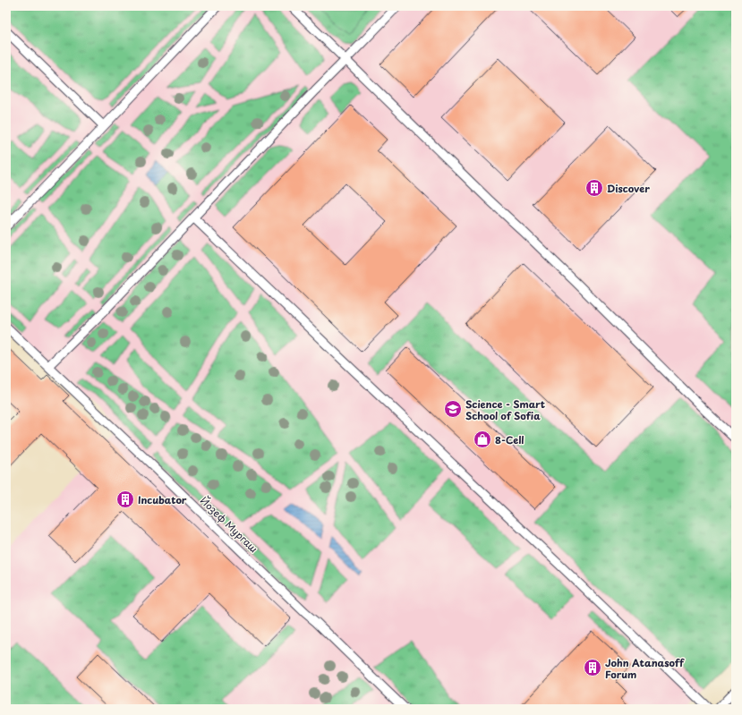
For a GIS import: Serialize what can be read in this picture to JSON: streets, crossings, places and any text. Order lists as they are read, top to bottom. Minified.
{"streets":{"lane":["Йозеф Мургаш"]},"places":{"building":["Discover","Incubator","John Atanasoff Forum"],"school or university":["Science - Smart School of Sofia"],"shop":["8-Cell"]}}
